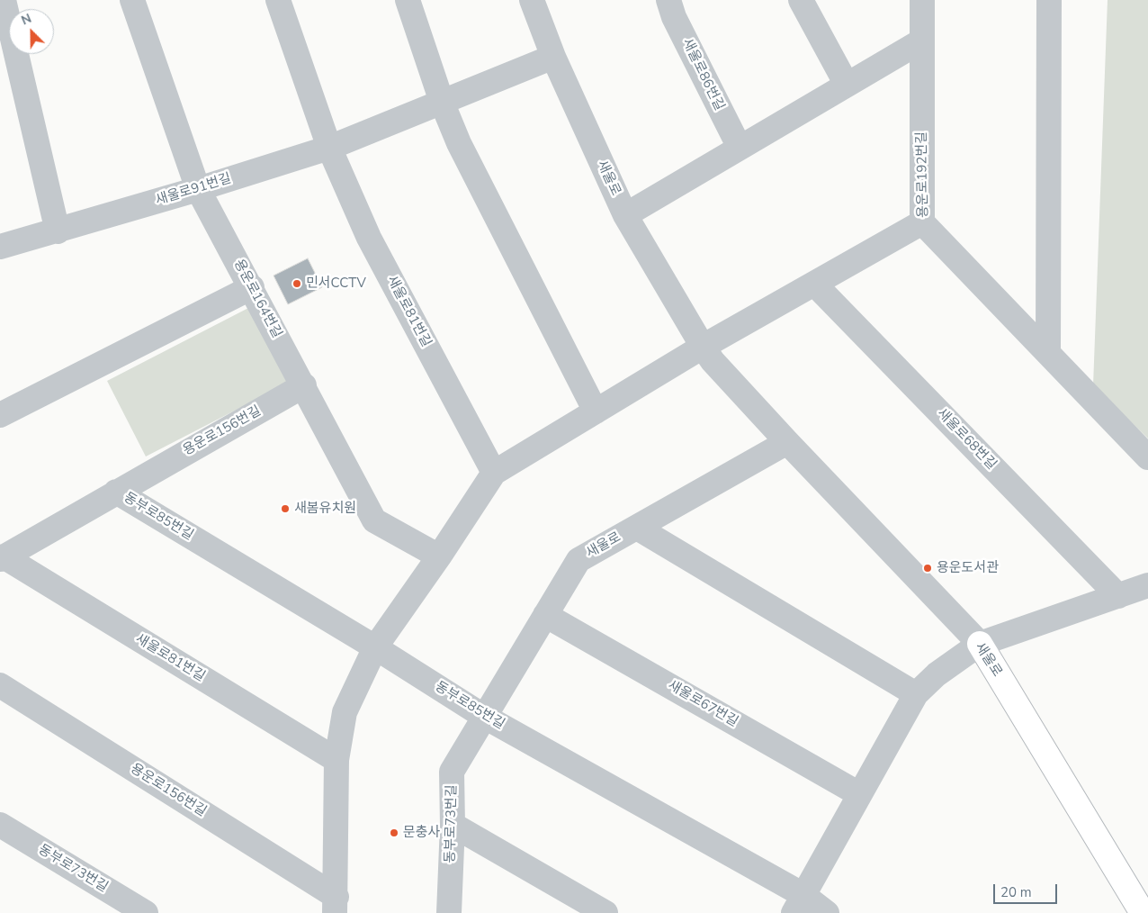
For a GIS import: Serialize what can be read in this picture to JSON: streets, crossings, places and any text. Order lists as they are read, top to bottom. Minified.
{"streets":{"main road":["새울로"],"street":["새울로86번길","용운로192번길","새울로91번길","용운로164번길","새울로81번길","용운로156번길","새울로68번길","동부로85번길","새울로67번길","동부로73번길"]},"crossings":[["새울로","새울로91번길"],["새울로","동부로85번길"],["새울로","새울로67번길"],["새울로","동부로73번길"],["새울로91번길","용운로164번길"],["새울로91번길","새울로81번길"],["용운로164번길","용운로156번길"],["새울로81번길","용운로156번길"],["용운로156번길","동부로85번길"],["동부로85번길","동부로73번길"]],"places":["민서CCTV","새봄유치원","용운도서관","문충사"],"scale_bar":"20 m","north":"top left"}
